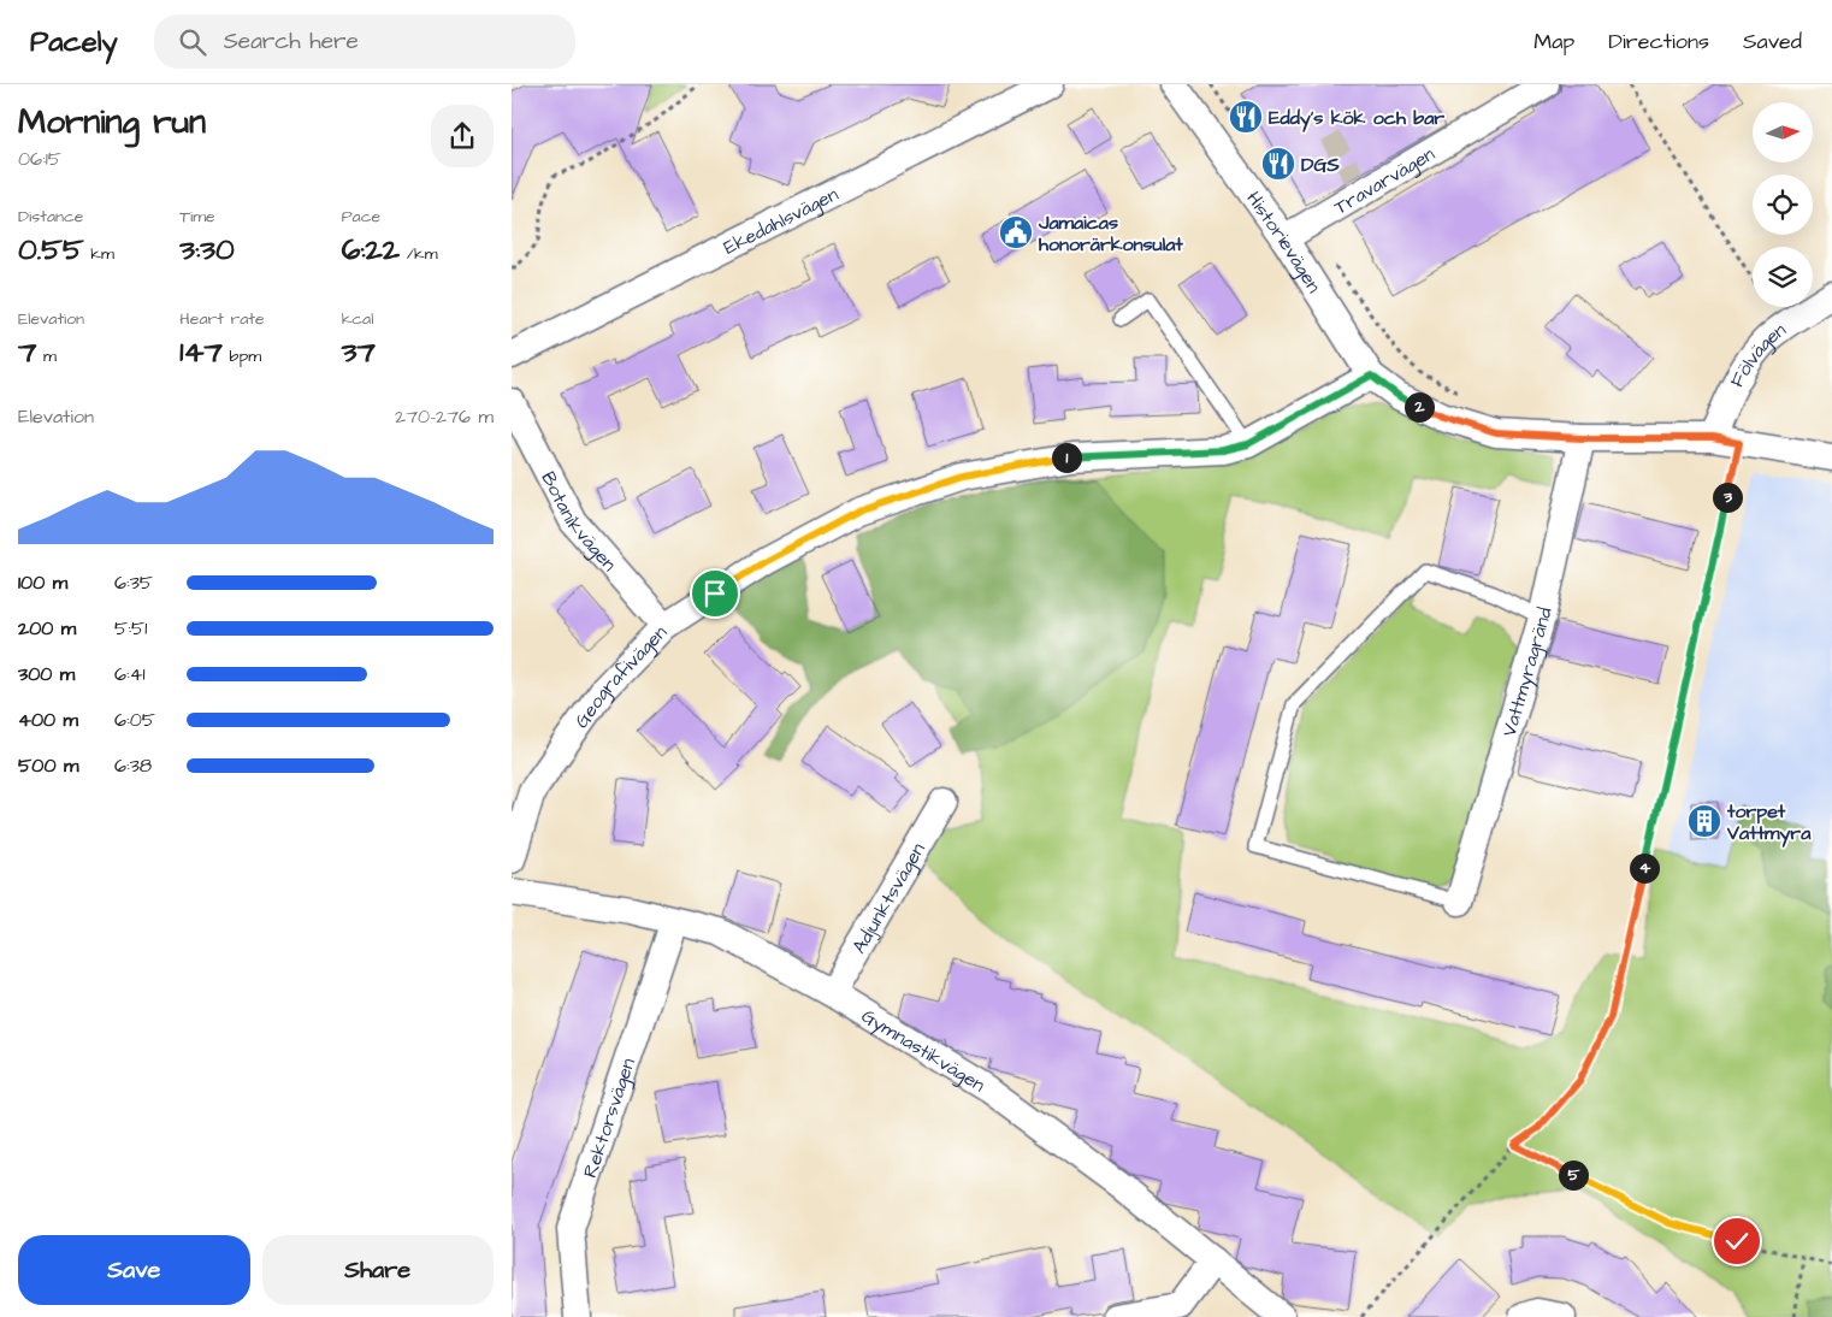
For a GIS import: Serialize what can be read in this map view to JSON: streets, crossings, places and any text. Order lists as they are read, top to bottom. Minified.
{"streets":{"street":["Travarvägen","Ekedahlsvägen","Historievägen","Fölvägen","Botanikvägen","Vattmyragränd","Geografivägen","Adjunktsvägen","Gymnastikvägen","Rektorsvägen"]},"crossings":[["Travarvägen","Historievägen"],["Historievägen","Fölvägen"],["Historievägen","Vattmyragränd"],["Historievägen","Geografivägen"],["Botanikvägen","Geografivägen"],["Adjunktsvägen","Gymnastikvägen"],["Gymnastikvägen","Rektorsvägen"]],"places":{"restaurant":["Eddy's kök och bar","DGS"],"public building":["Jamaicas honorärkonsulat"],"building":["torpet Vattmyra"]},"north":"right","page":{"header":"Pacely","search":"Search here","nav":["Map","Directions","Saved"],"heading":["Morning run","06:15"],"stats":[["Distance","0.55 km"],["Time","3:30"],["Pace","6:22 /km"],["Elevation","7 m"],["Heart rate","147 bpm"],["kcal","37"]],"chart":["Elevation","270–276 m"],"pins":["2","1","3","4","5"],"list":[{"name":"100 m","note":"6:35"},{"name":"200 m","note":"5:51"},{"name":"300 m","note":"6:41"},{"name":"400 m","note":"6:05"},{"name":"500 m","note":"6:38"}],"buttons":["Save","Share"]}}
